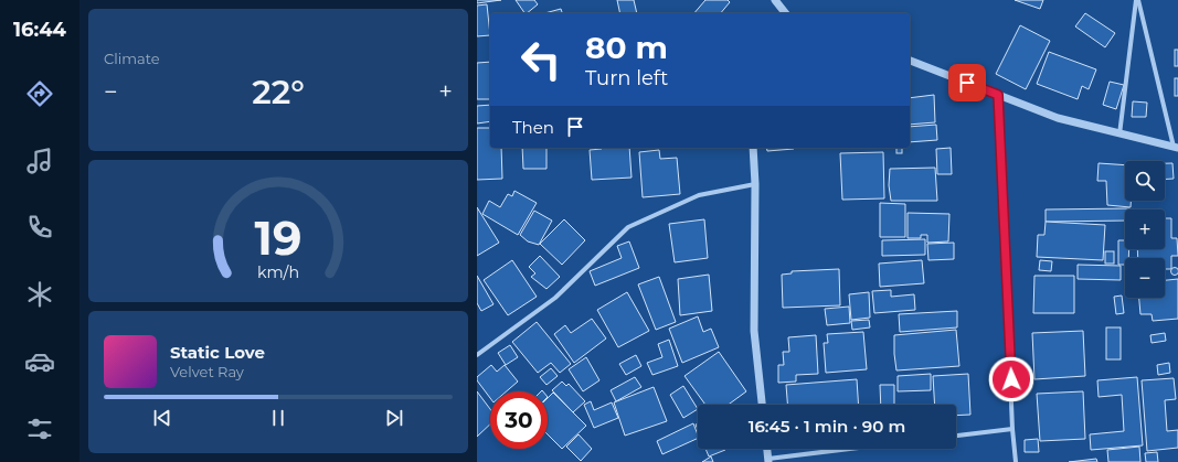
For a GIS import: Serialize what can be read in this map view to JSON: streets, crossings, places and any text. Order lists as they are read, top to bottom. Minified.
{"page":{"tabs":"16:44","tile":"Climate","turn":["80 m","Turn left"],"heat":["−","22°","+"],"then":"Then","map_buttons":["+","−"],"song":["Static Love","Velvet Ray"],"limit":"30","trip":"16:45 · 1 min · 90 m","gauge":["19","km/h"]}}
